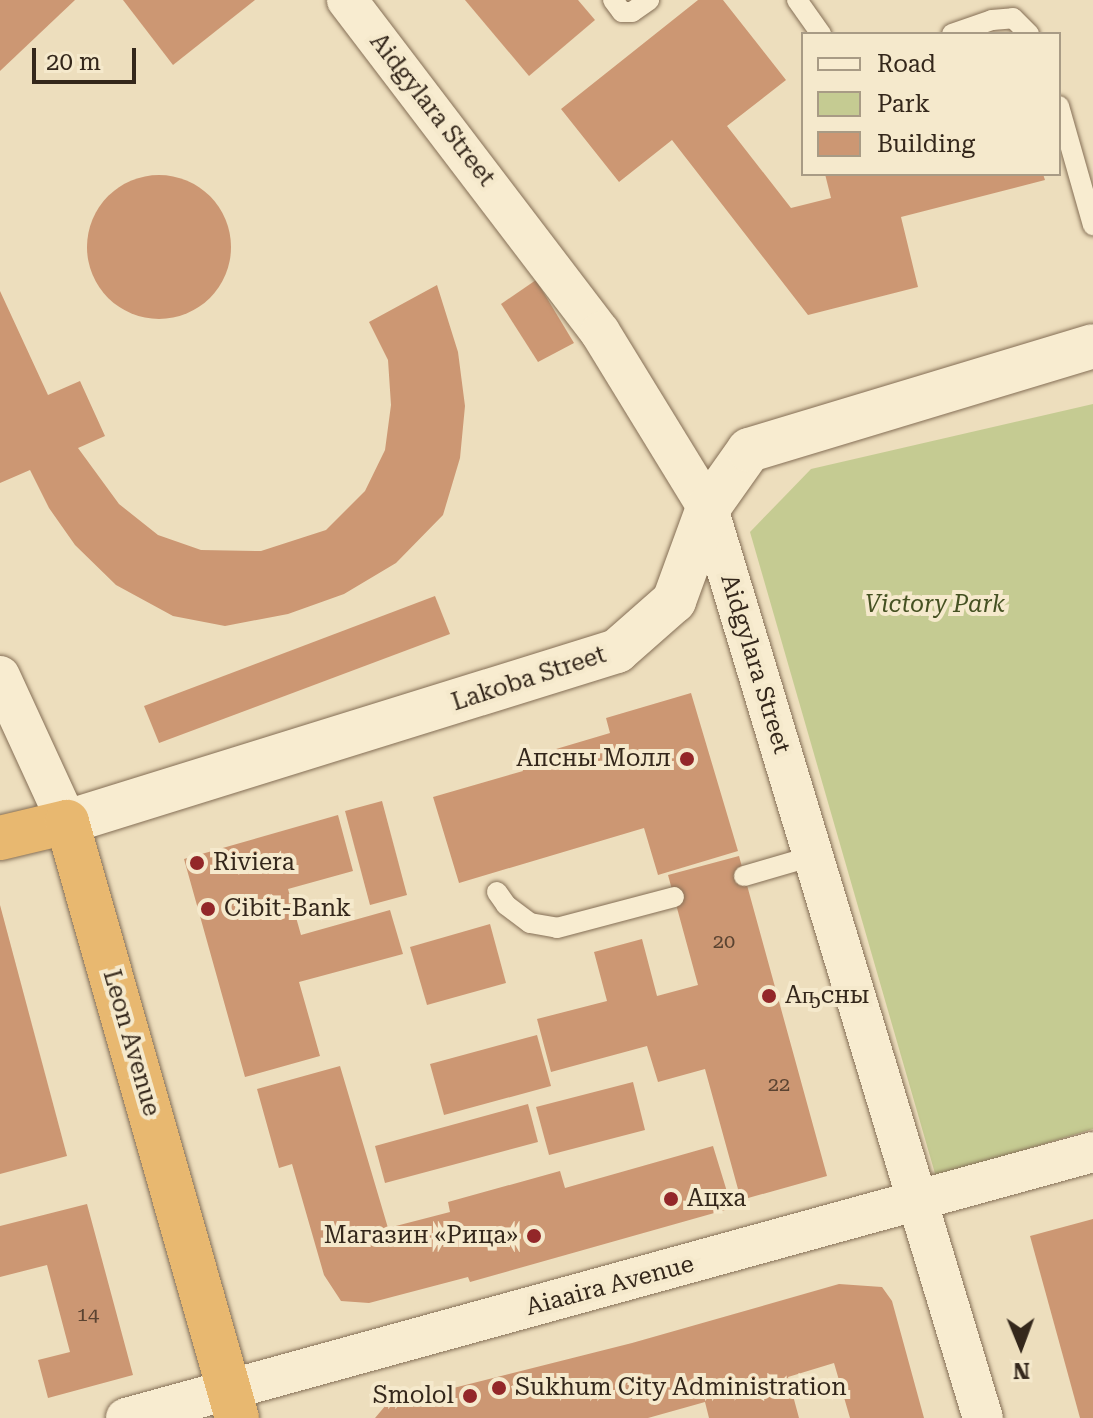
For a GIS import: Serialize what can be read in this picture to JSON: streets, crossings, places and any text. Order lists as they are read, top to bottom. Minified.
{"streets":{"highway":["Lakoba Street","Leon Avenue"],"street":["Aidgylara Street","Aiaaira Avenue"]},"crossings":[["Aidgylara Street","Lakoba Street"],["Aidgylara Street","Aiaaira Avenue"],["Lakoba Street","Leon Avenue"],["Leon Avenue","Aiaaira Avenue"]],"parks":["Victory Park"],"places":["Апсны Молл","Riviera","Cibit-Bank","Аҧсны","Ацха","Магазин «Рица»","Sukhum City Administration","Smolol"],"house_numbers":["20","22","14"],"legend":["Road","Park","Building"],"scale_bar":"20 m","north":"bottom"}
